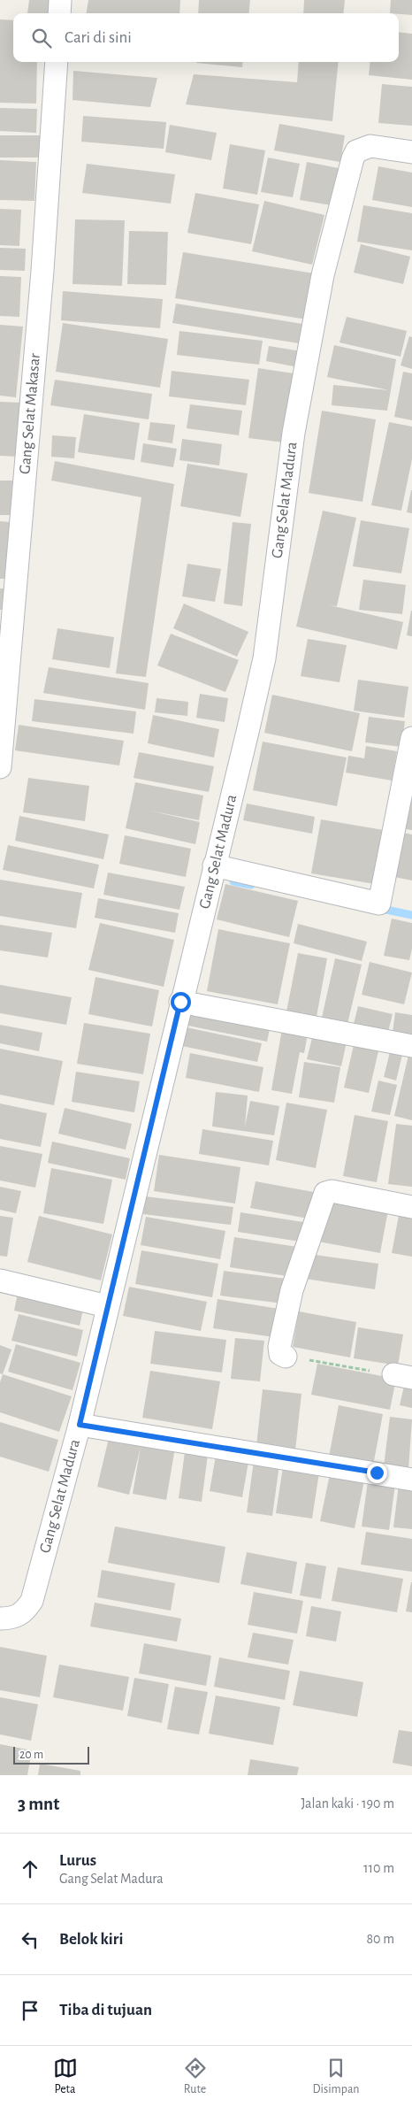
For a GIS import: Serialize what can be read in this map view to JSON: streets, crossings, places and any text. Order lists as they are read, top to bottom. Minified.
{"streets":{"street":["Gang Selat Makasar","Gang Selat Madura"]},"scale_bar":"20 m","page":{"search":"Cari di sini","scale":"20 m","heading":["3 mnt","Jalan kaki · 190 m"],"list":[["Lurus","Gang Selat Madura","110 m"],["Belok kiri","80 m"],"Tiba di tujuan"],"nav":["Peta","Rute","Disimpan"]}}
